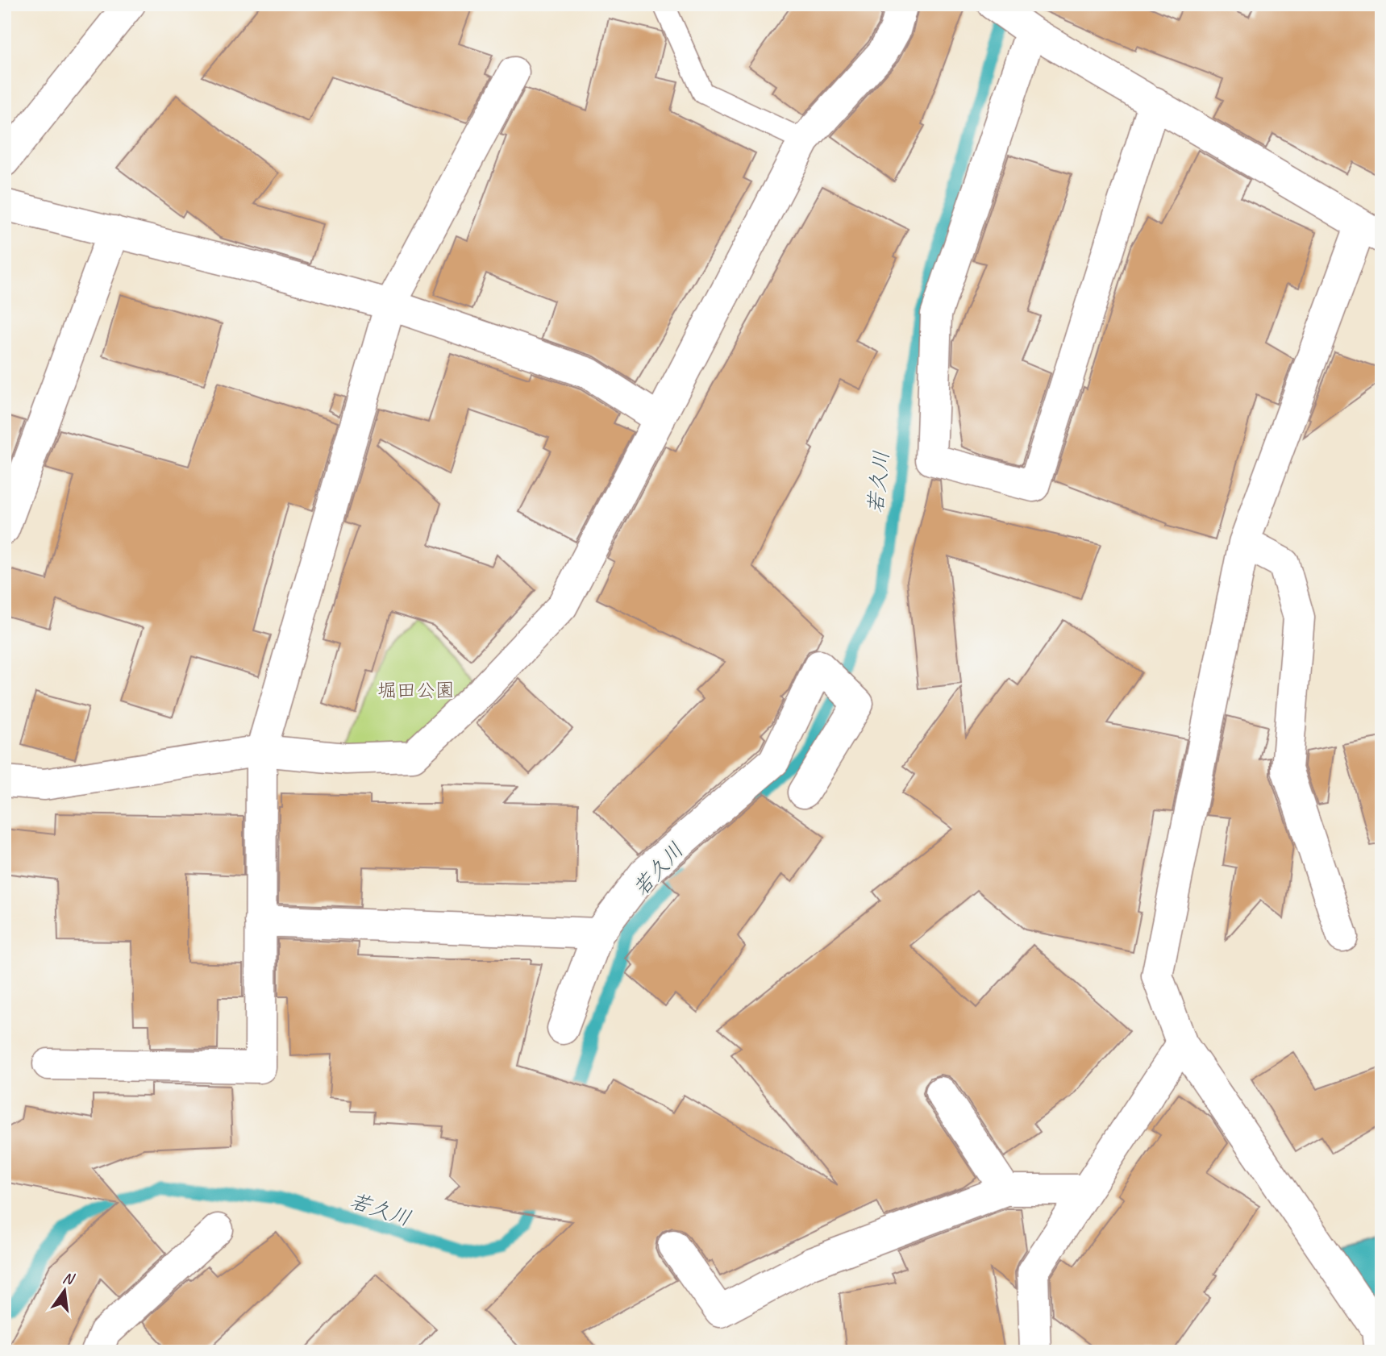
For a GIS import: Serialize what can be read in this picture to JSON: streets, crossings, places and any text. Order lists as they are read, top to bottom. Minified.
{"water":["若久川"],"parks":["堀田公園"],"north":"top"}
